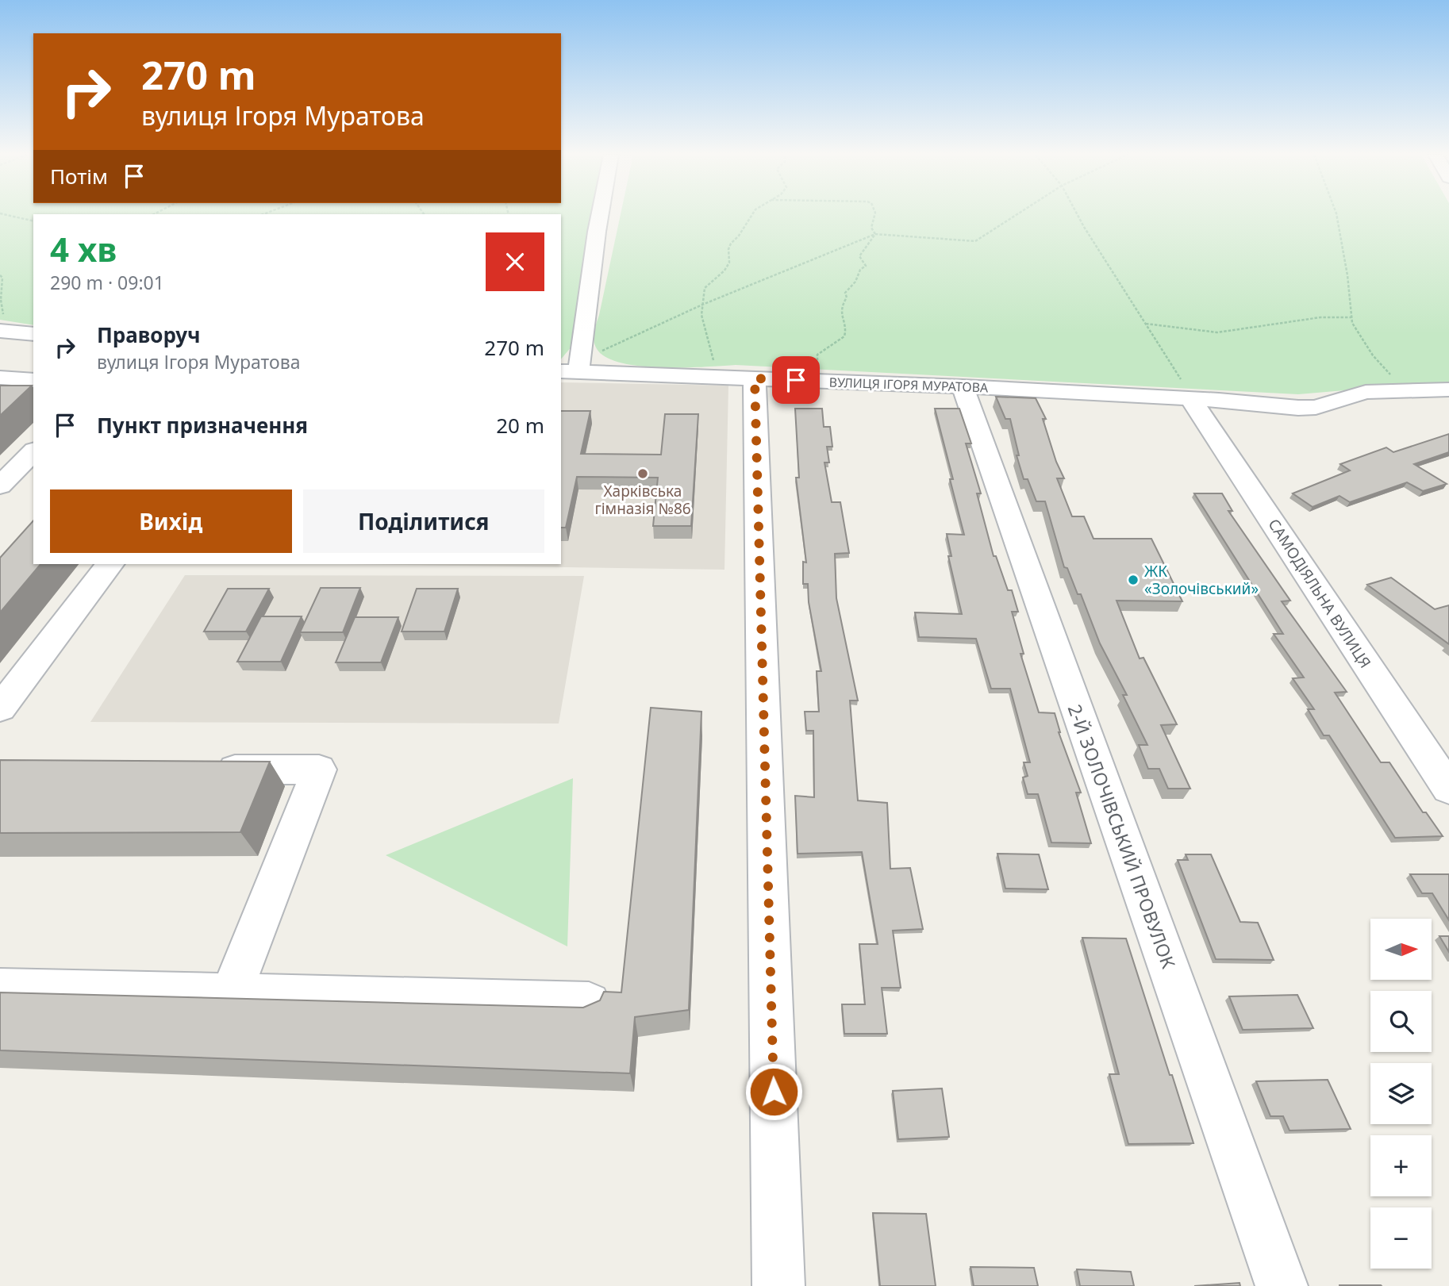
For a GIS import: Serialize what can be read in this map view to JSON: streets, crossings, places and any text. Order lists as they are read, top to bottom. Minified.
{"streets":{"street":["ВУЛИЦЯ ІГОРЯ МУРАТОВА","САМОДІЯЛЬНА ВУЛИЦЯ","2-Й ЗОЛОЧІВСЬКИЙ ПРОВУЛОК"]},"crossings":[["ВУЛИЦЯ ІГОРЯ МУРАТОВА","САМОДІЯЛЬНА ВУЛИЦЯ"],["ВУЛИЦЯ ІГОРЯ МУРАТОВА","2-Й ЗОЛОЧІВСЬКИЙ ПРОВУЛОК"]],"places":["Харківська гімназія №86","ЖК «Золочівський»"],"north":"right","page":{"turn":["270 m","вулиця Ігоря Муратова"],"then":"Потім","heading":["4 хв","290 m · 09:01"],"list":[{"name":"Праворуч","note":"вулиця Ігоря Муратова","value":"270 m"},{"name":"Пункт призначення","value":"20 m"}],"buttons":["Вихід","Поділитися"],"map_buttons":["+","−"]}}
